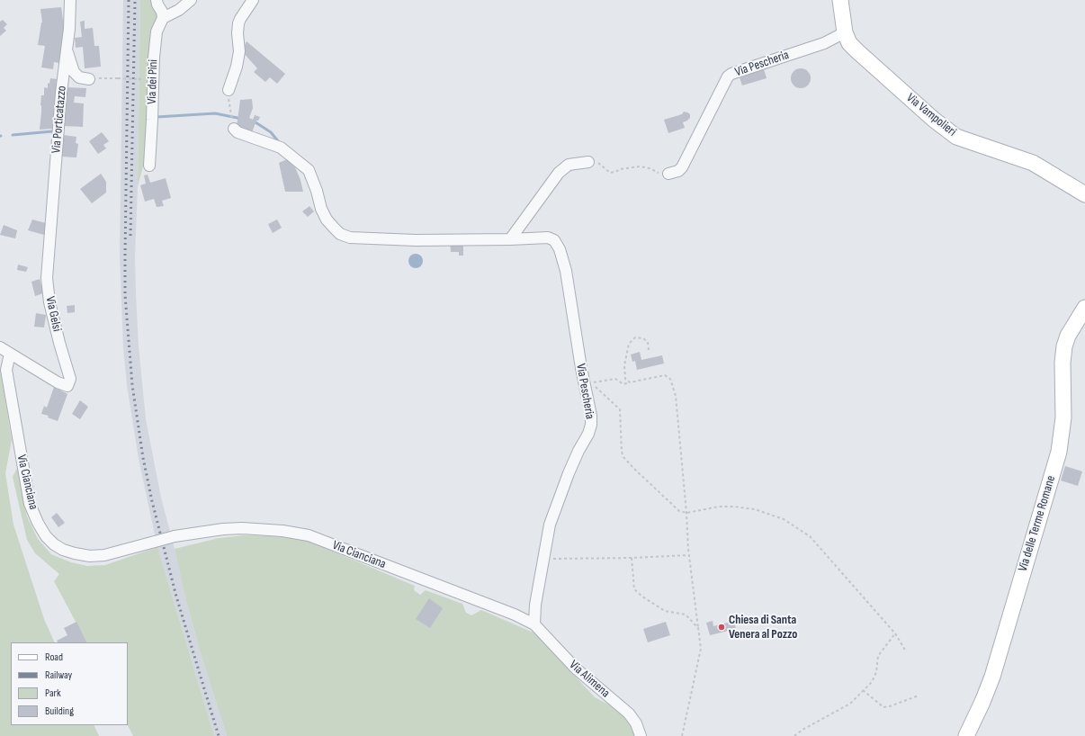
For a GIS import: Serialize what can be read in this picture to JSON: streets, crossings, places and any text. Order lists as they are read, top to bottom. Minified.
{"streets":{"street":["Via Pescheria","Via dei Pini","Via Vampolieri","Via Porticatazzo","Via Gelsi","Via Cianciana","Via delle Terme Romane","Via Alimena"]},"crossings":[["Via Pescheria","Via Vampolieri"],["Via Pescheria","Via Cianciana"],["Via Pescheria","Via Alimena"],["Via Porticatazzo","Via Gelsi"],["Via Gelsi","Via Cianciana"],["Via Cianciana","Via Alimena"]],"places":["Chiesa di Santa Venera al Pozzo"],"legend":["Road","Railway","Park","Building"]}
